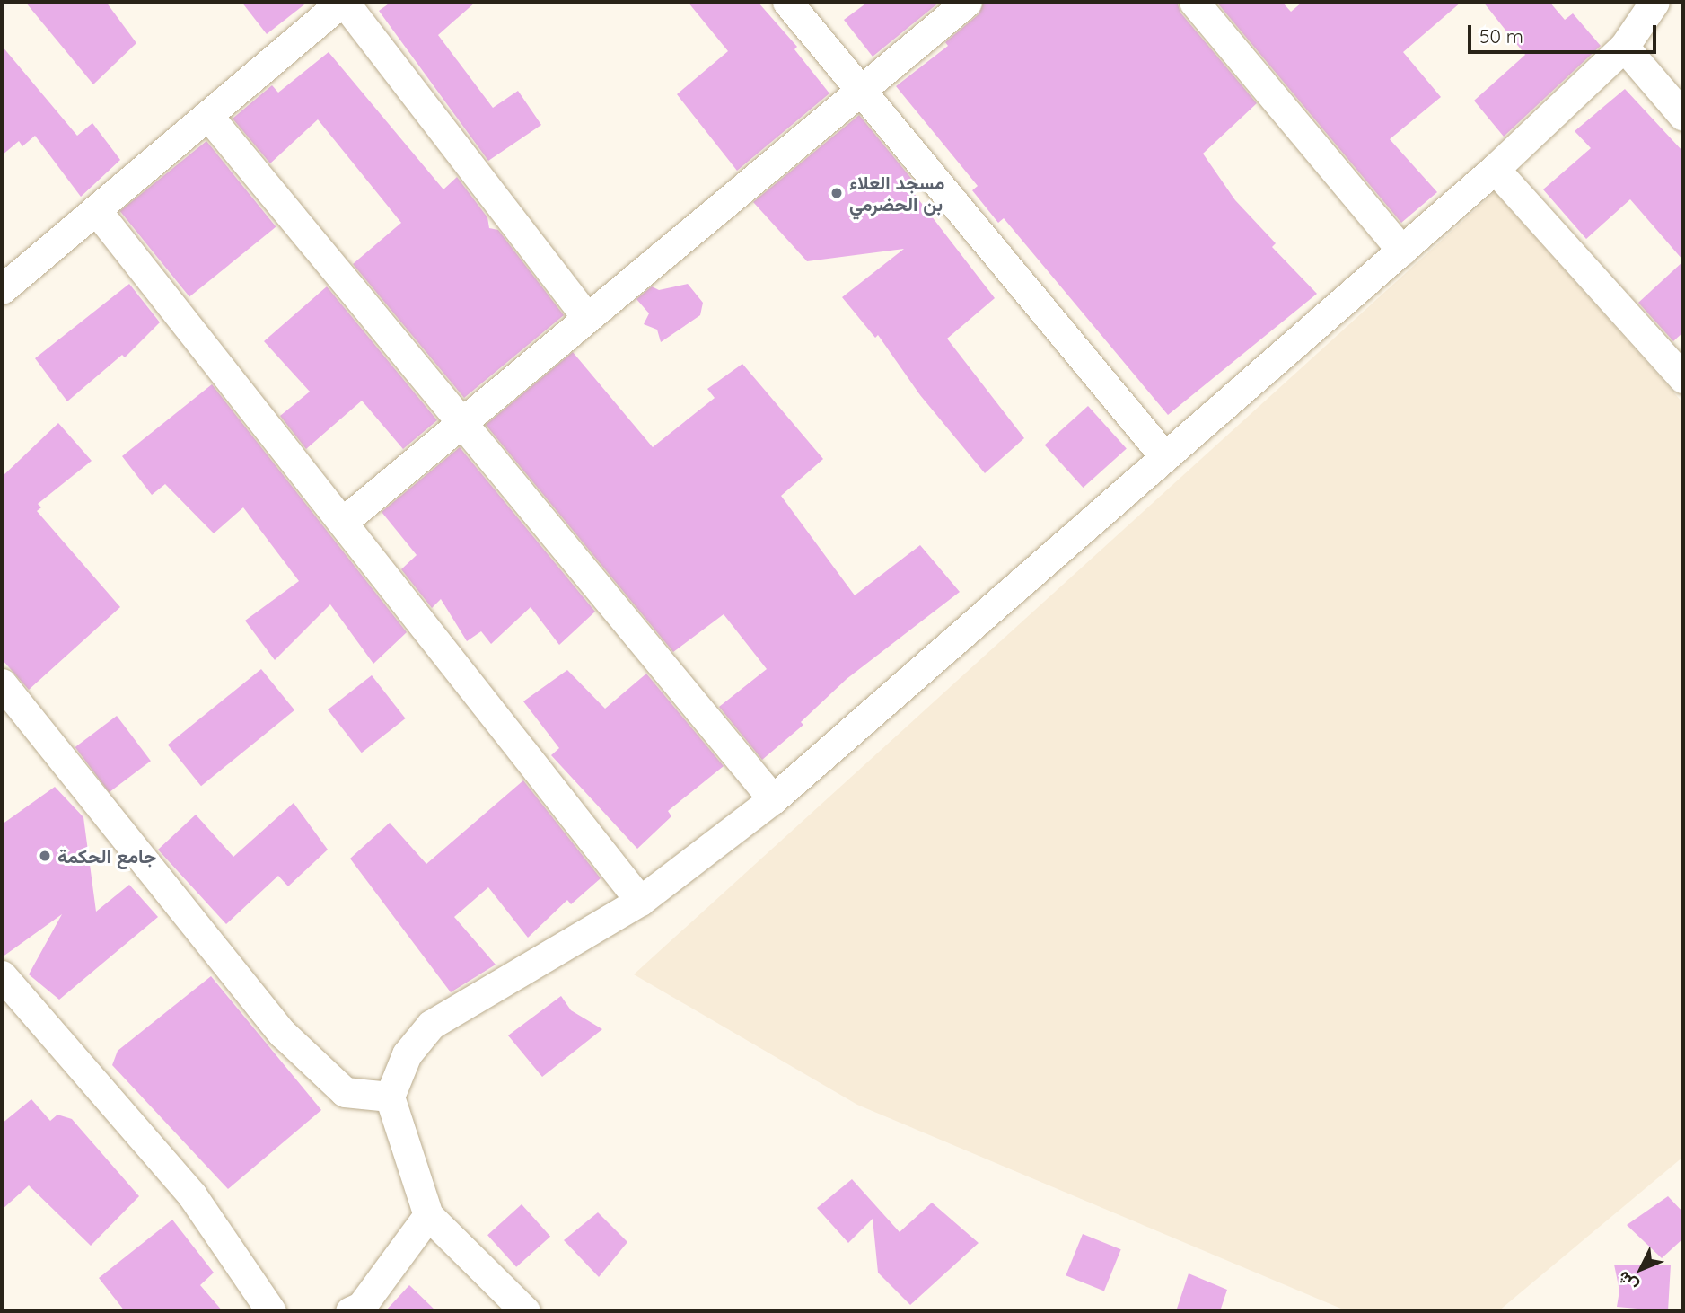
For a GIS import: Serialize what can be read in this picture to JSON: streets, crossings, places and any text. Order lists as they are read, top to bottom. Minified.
{"places":["مسجد العلاء بن الحضرمي","جامع الحكمة"],"scale_bar":"50 m","north":"bottom left"}
